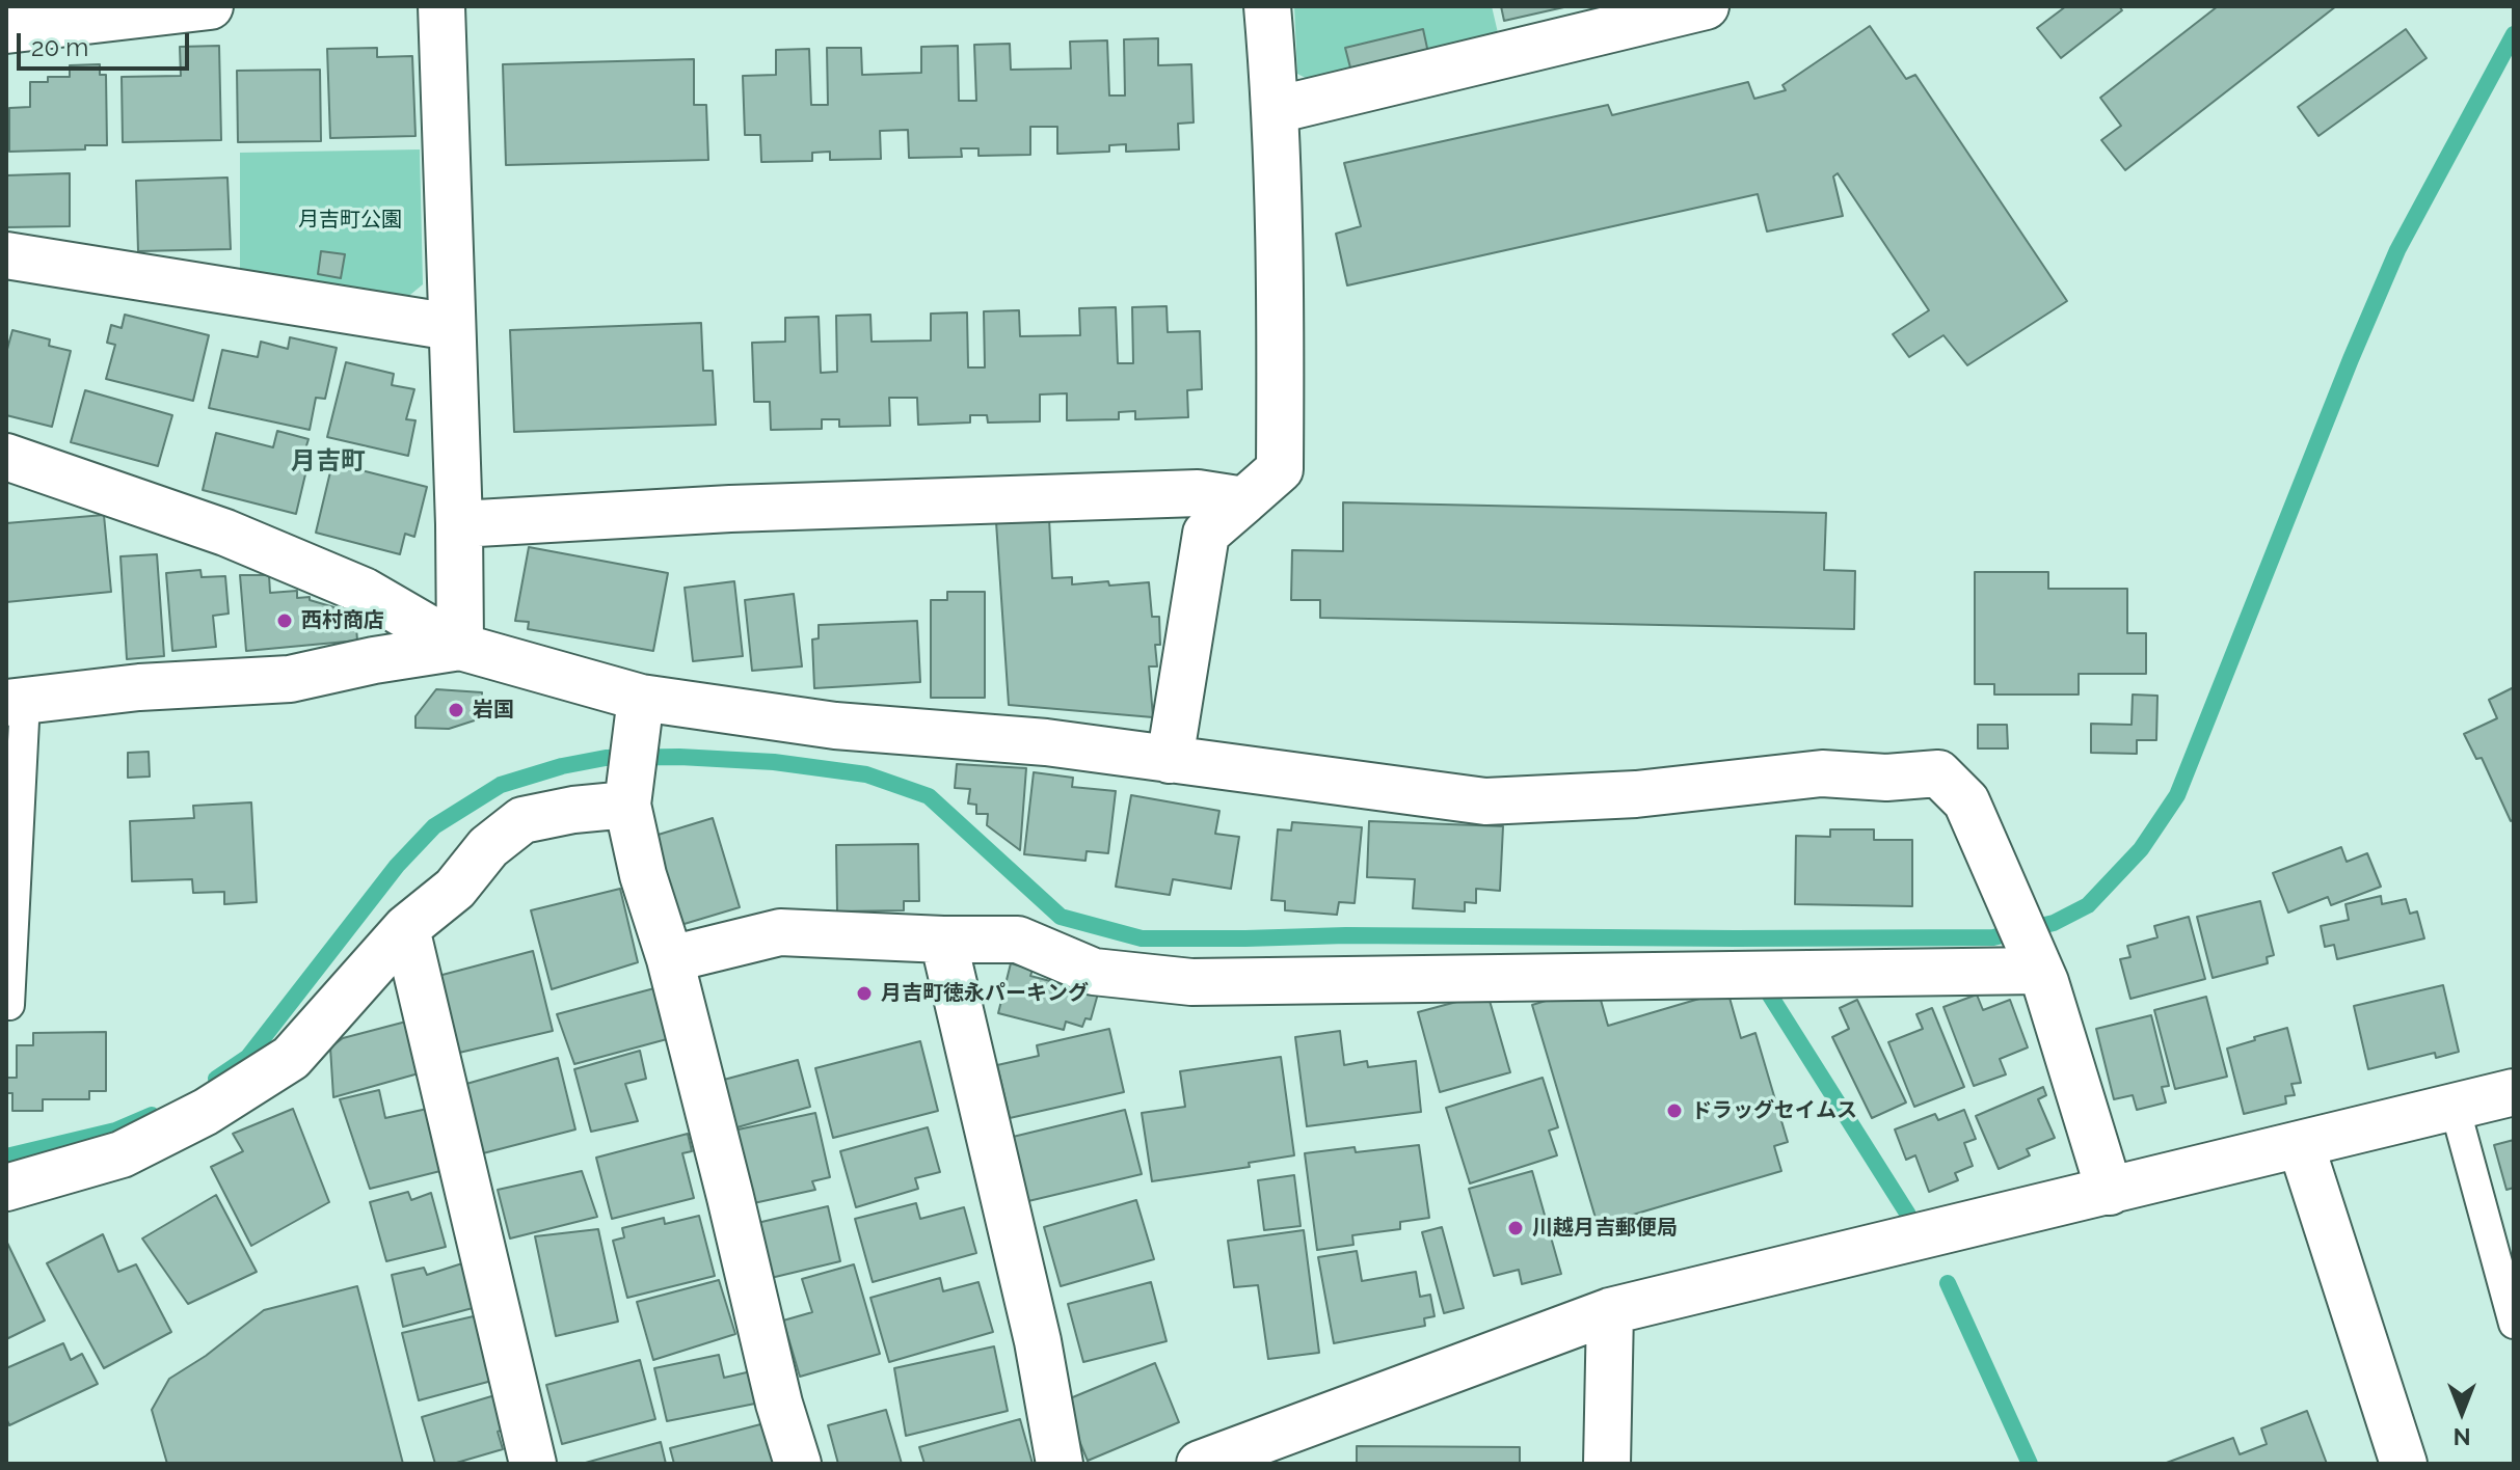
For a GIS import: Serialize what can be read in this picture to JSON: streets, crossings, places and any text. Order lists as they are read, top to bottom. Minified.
{"districts":["月吉町"],"parks":["月吉町公園"],"places":["西村商店","岩国","月吉町徳永パーキング","ドラッグセイムス","川越月吉郵便局"],"scale_bar":"20 m","north":"bottom"}
